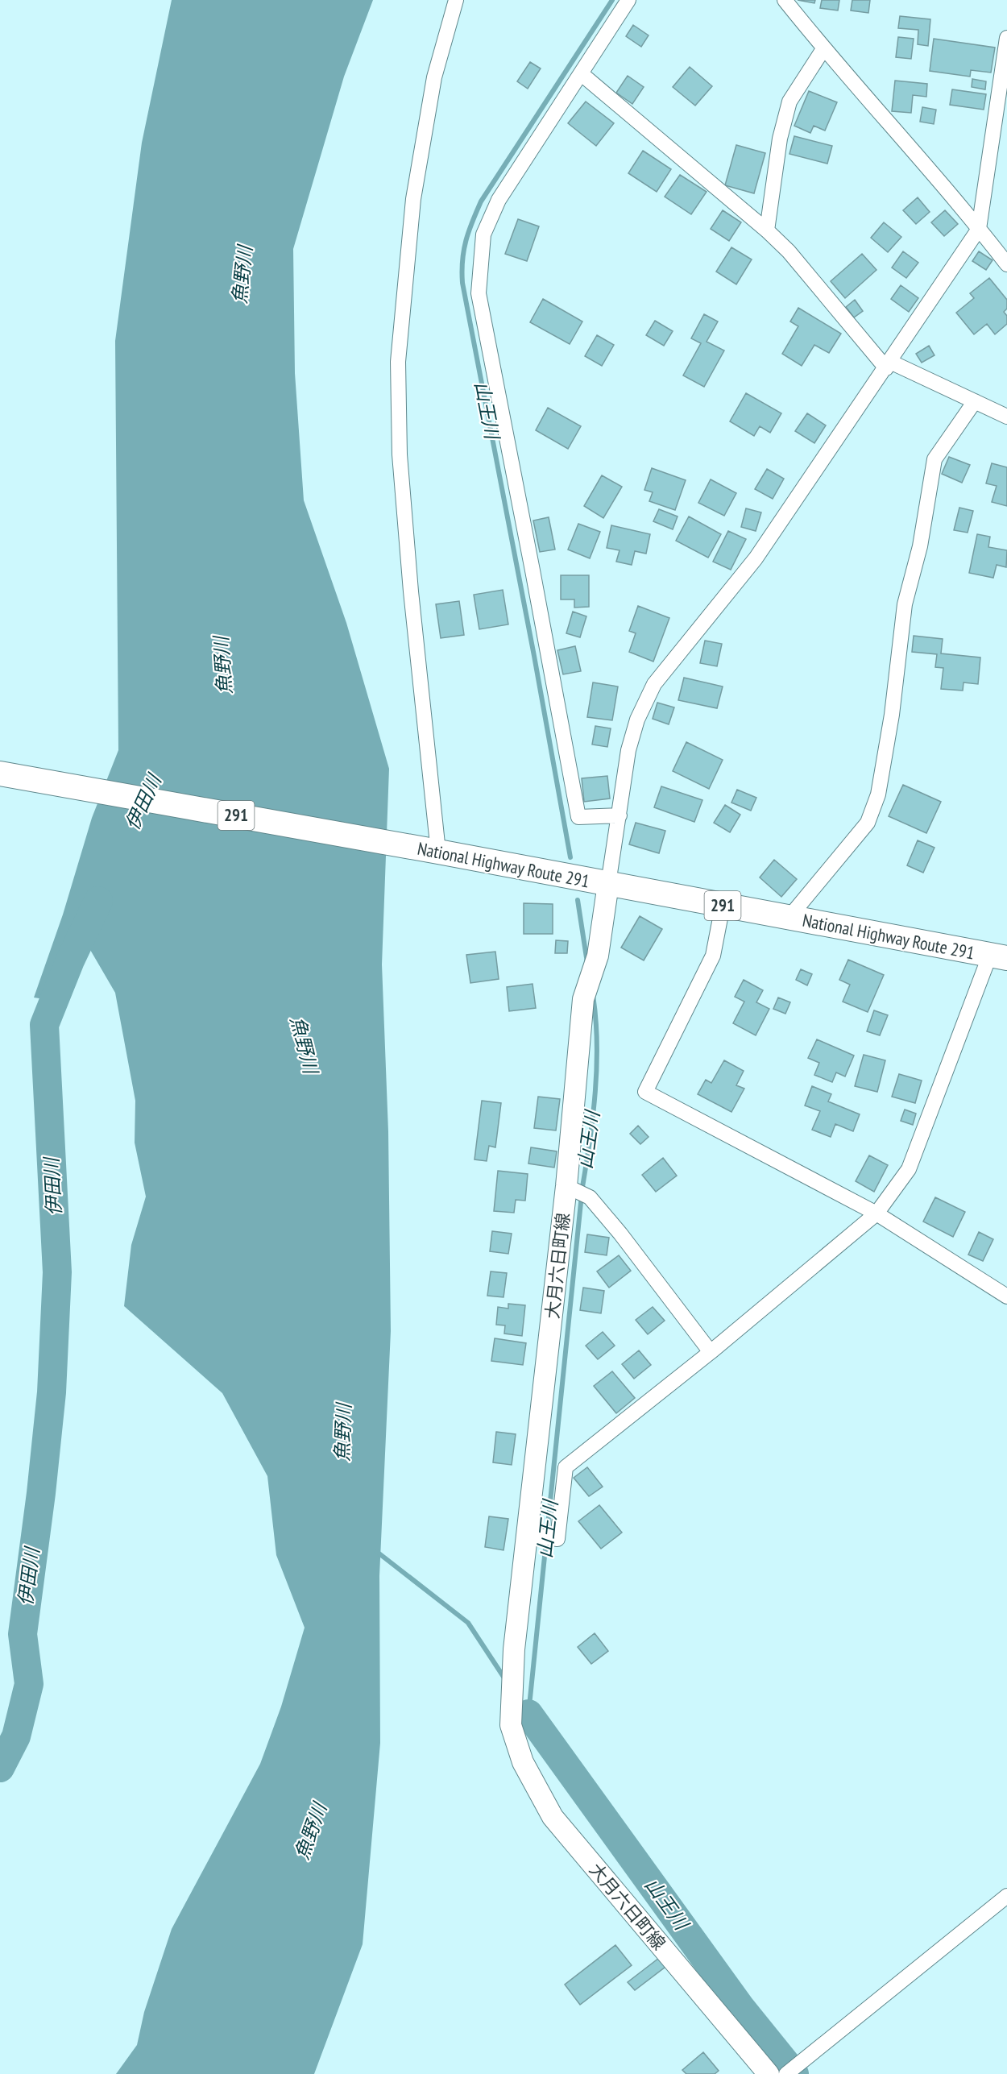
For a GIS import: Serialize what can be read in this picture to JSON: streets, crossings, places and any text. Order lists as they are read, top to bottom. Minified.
{"streets":{"highway":["291","National Highway Route 291"],"main road":["大月六日町線"]},"crossings":[["National Highway Route 291","大月六日町線"]],"water":["魚野川","山王川","伊田川"]}
